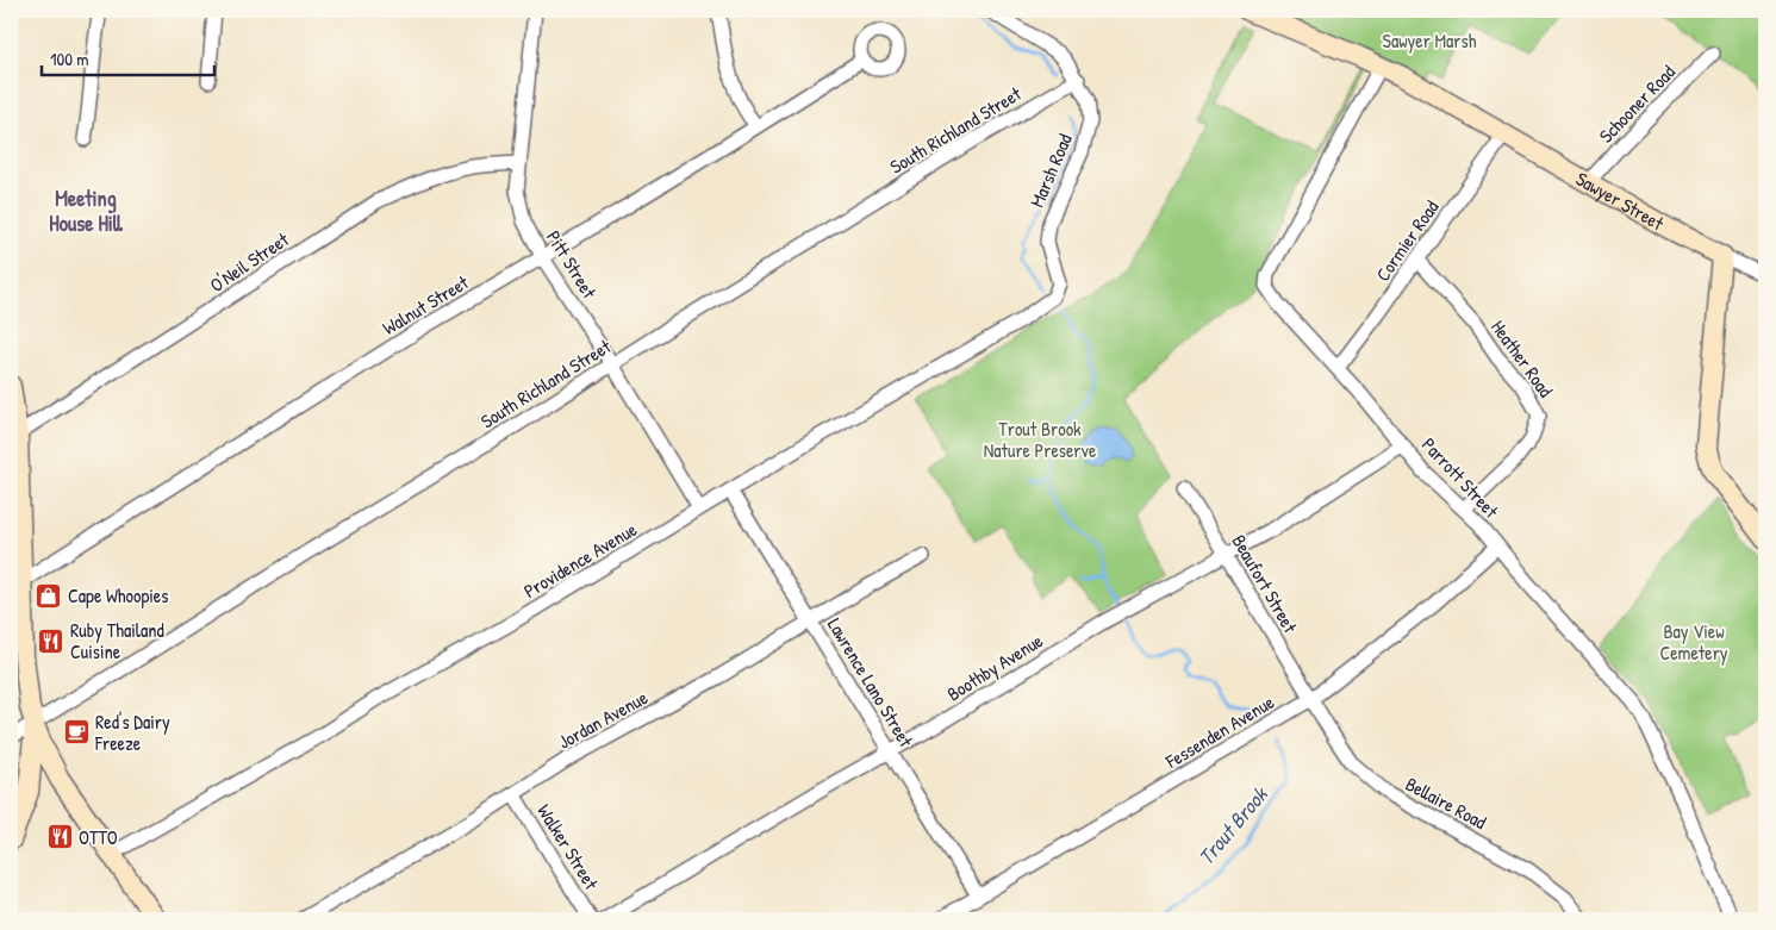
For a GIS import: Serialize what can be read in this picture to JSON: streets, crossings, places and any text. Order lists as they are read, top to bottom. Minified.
{"streets":{"street":["Schooner Road","South Richland Street","Marsh Road","Sawyer Street","Cormier Road","O'Neil Street","Pitt Street","Walnut Street","Heather Road","Parrott Street","Providence Avenue","Beaufort Street","Boothby Avenue","Lawrence Lano Street","Jordan Avenue","Fessenden Avenue","Bellaire Road","Walker Street"]},"crossings":[["Schooner Road","Sawyer Street"],["South Richland Street","Marsh Road"],["South Richland Street","Pitt Street"],["Marsh Road","Providence Avenue"],["Sawyer Street","Cormier Road"],["Sawyer Street","Parrott Street"],["Cormier Road","Heather Road"],["Cormier Road","Parrott Street"],["O'Neil Street","Pitt Street"],["Pitt Street","Walnut Street"],["Pitt Street","Providence Avenue"],["Heather Road","Parrott Street"],["Parrott Street","Boothby Avenue"],["Parrott Street","Fessenden Avenue"],["Providence Avenue","Lawrence Lano Street"],["Beaufort Street","Boothby Avenue"],["Beaufort Street","Fessenden Avenue"],["Beaufort Street","Bellaire Road"],["Boothby Avenue","Lawrence Lano Street"],["Lawrence Lano Street","Jordan Avenue"],["Lawrence Lano Street","Fessenden Avenue"],["Jordan Avenue","Walker Street"],["Fessenden Avenue","Bellaire Road"]],"districts":["Meeting House Hill"],"water":["Trout Brook"],"parks":["Sawyer Marsh","Trout Brook Nature Preserve","Bay View Cemetery"],"places":{"shop":["Cape Whoopies"],"restaurant":["Ruby Thailand Cuisine","OTTO"],"cafe":["Red's Dairy Freeze"]},"scale_bar":"100 m"}
